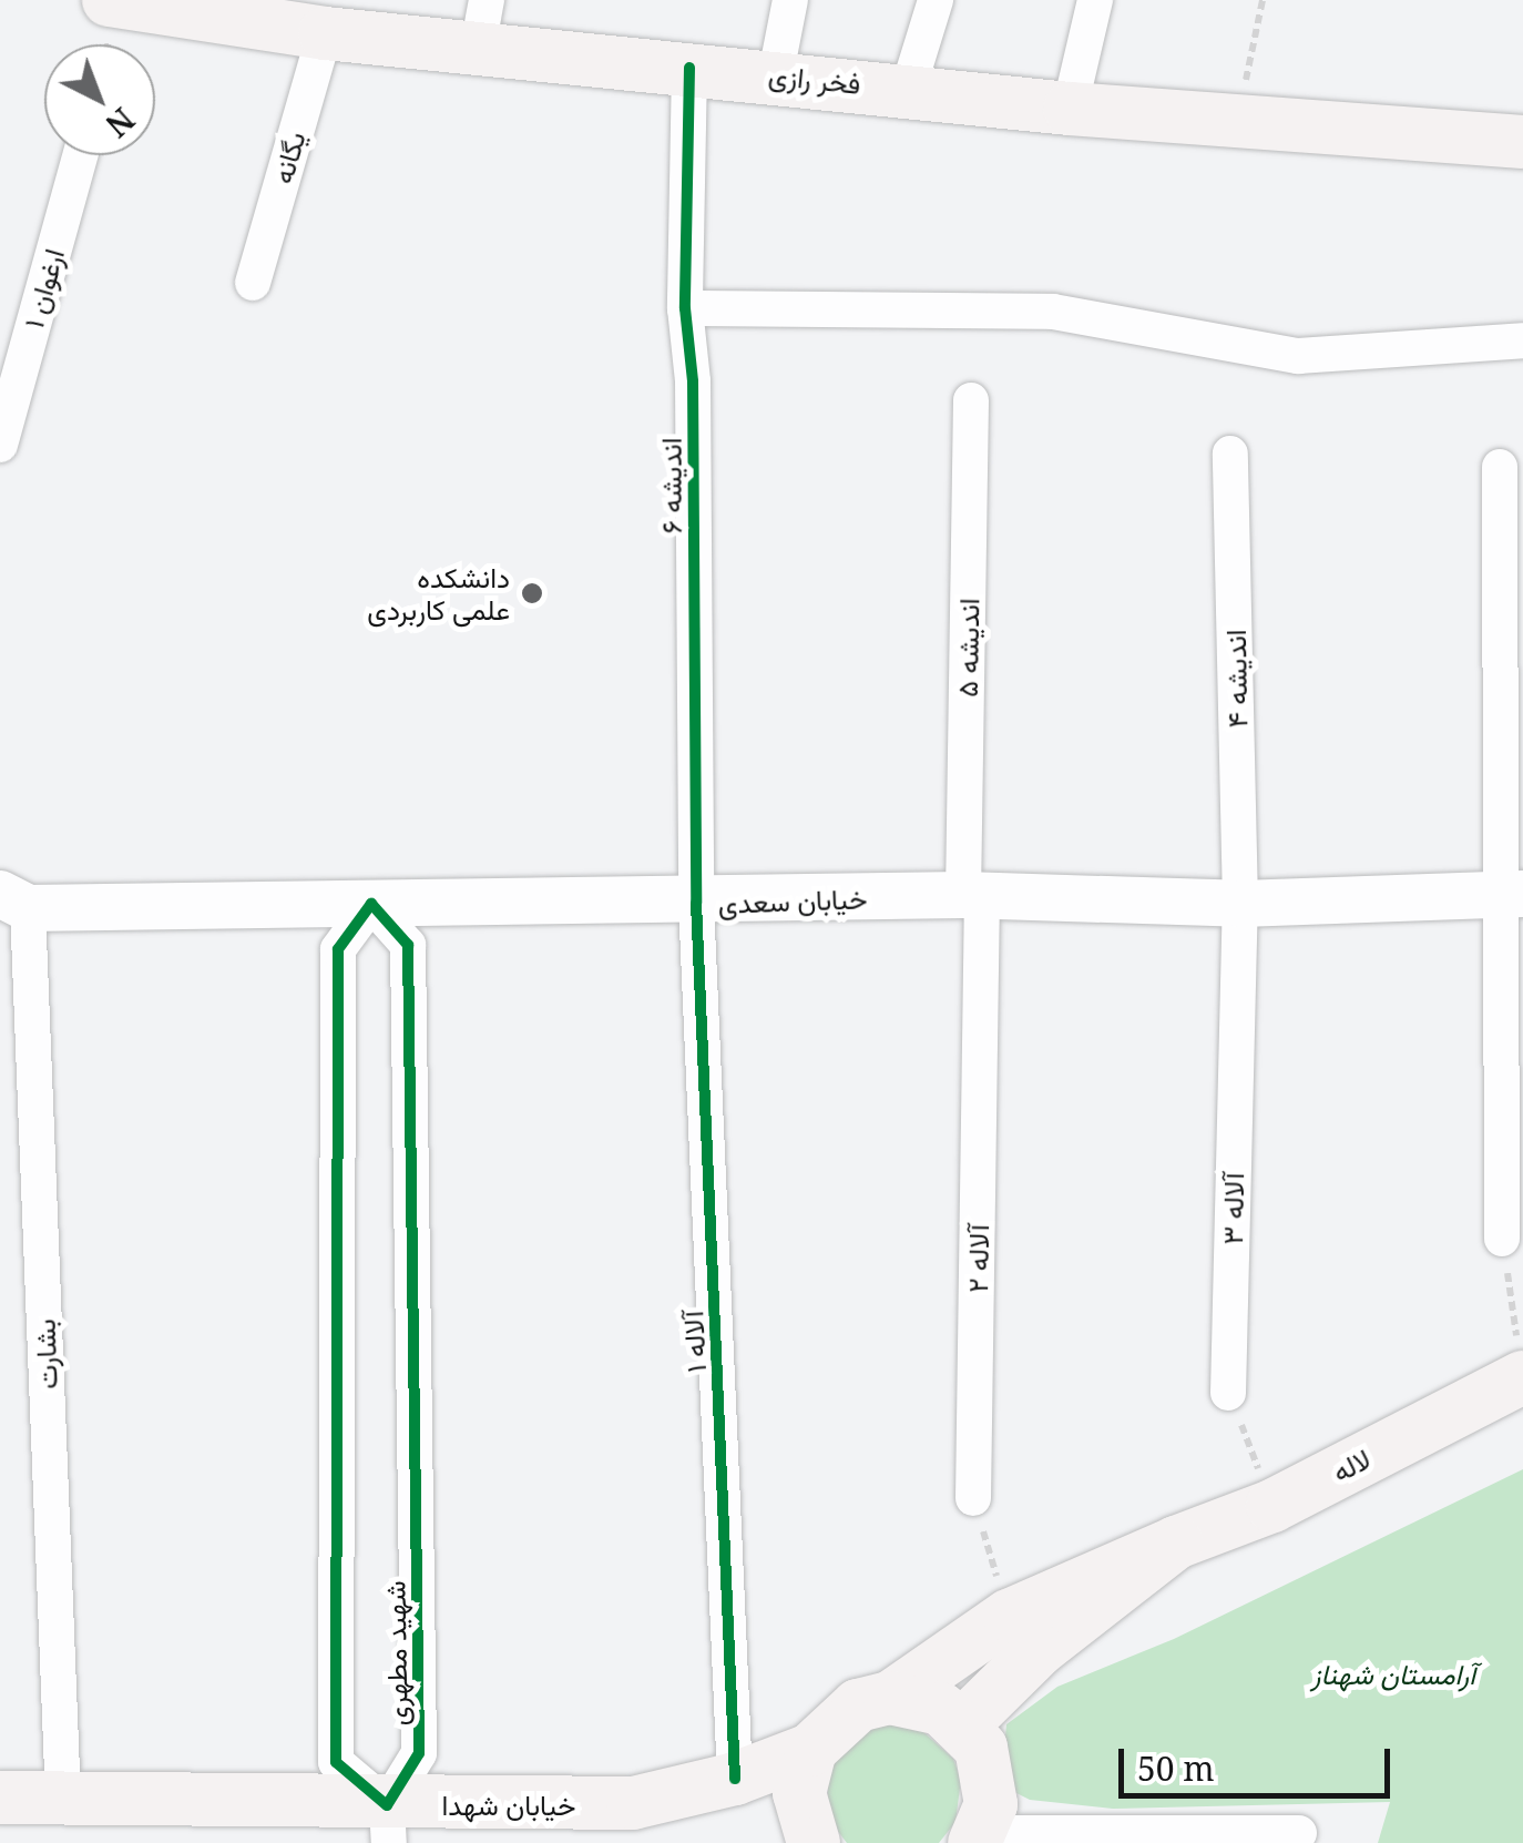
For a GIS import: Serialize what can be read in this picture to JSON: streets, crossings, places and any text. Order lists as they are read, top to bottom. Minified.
{"streets":{"main road":["فخر رازی","لاله","خیابان شهدا"],"street":["یگانه","ارغوان ۱","اندیشه ۶","اندیشه ۵","اندیشه ۴","خیابان سعدی","آلاله ۳","آلاله ۲","آلاله ۱","بشارت","شهید مطهری"]},"crossings":[["فخر رازی","یگانه"],["فخر رازی","اندیشه ۶"],["اندیشه ۶","خیابان سعدی"],["اندیشه ۶","آلاله ۱"],["اندیشه ۵","خیابان سعدی"],["اندیشه ۵","آلاله ۲"],["اندیشه ۴","خیابان سعدی"],["اندیشه ۴","آلاله ۳"],["خیابان سعدی","آلاله ۳"],["خیابان سعدی","آلاله ۲"],["خیابان سعدی","آلاله ۱"],["خیابان سعدی","بشارت"],["خیابان سعدی","شهید مطهری"],["آلاله ۱","خیابان شهدا"],["بشارت","خیابان شهدا"],["شهید مطهری","خیابان شهدا"]],"parks":["آرامستان شهناز"],"places":["دانشکده علمی کاربردی"],"scale_bar":"50 m","north":"bottom right"}
